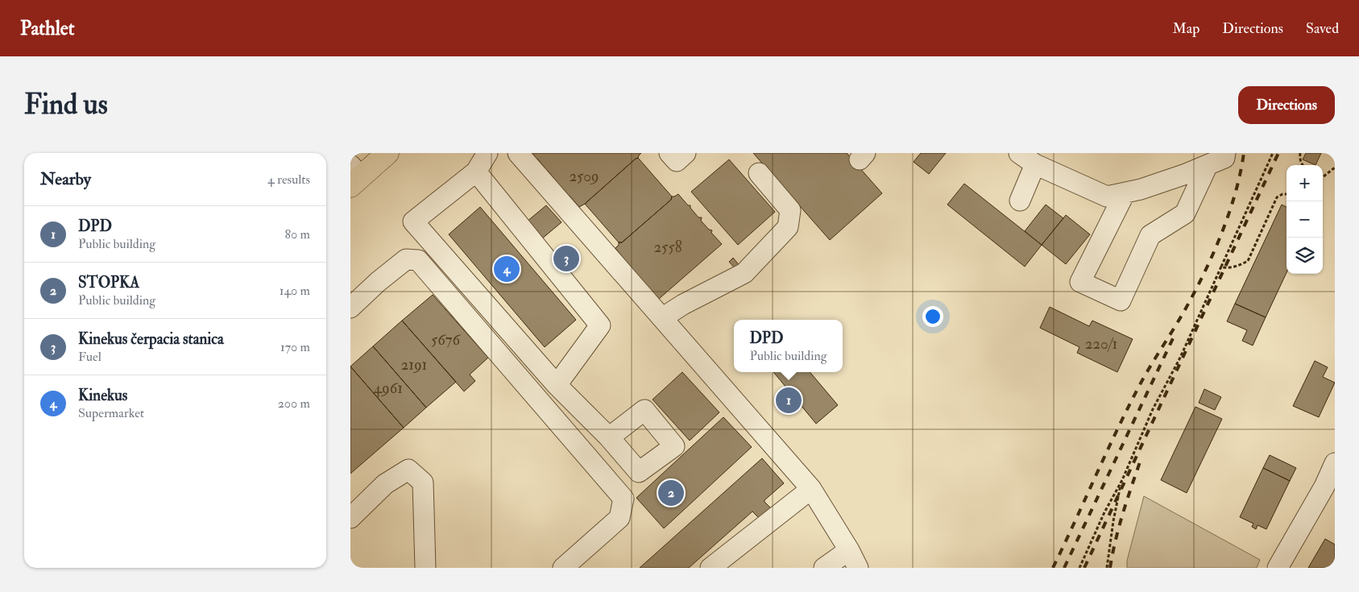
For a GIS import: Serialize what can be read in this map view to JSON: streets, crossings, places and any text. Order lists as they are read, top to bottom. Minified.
{"house_numbers":["2509","2558","5676","220/1","2191","4961"],"page":{"header":"Pathlet","nav":["Map","Directions","Saved"],"buttons":"Directions","title":"Find us","heading":["Nearby","4 results"],"map_buttons":["+","−"],"list":[{"mark":"1","name":"DPD","note":"Public building","value":"80 m"},{"mark":"2","name":"STOPKA","note":"Public building","value":"140 m"},{"mark":"3","name":"Kinekus čerpacia stanica","note":"Fuel","value":"170 m"},{"mark":"4","name":"Kinekus","note":"Supermarket","value":"200 m"}],"pins":["3","4","1","2"],"popup":["DPD","Public building"]}}
